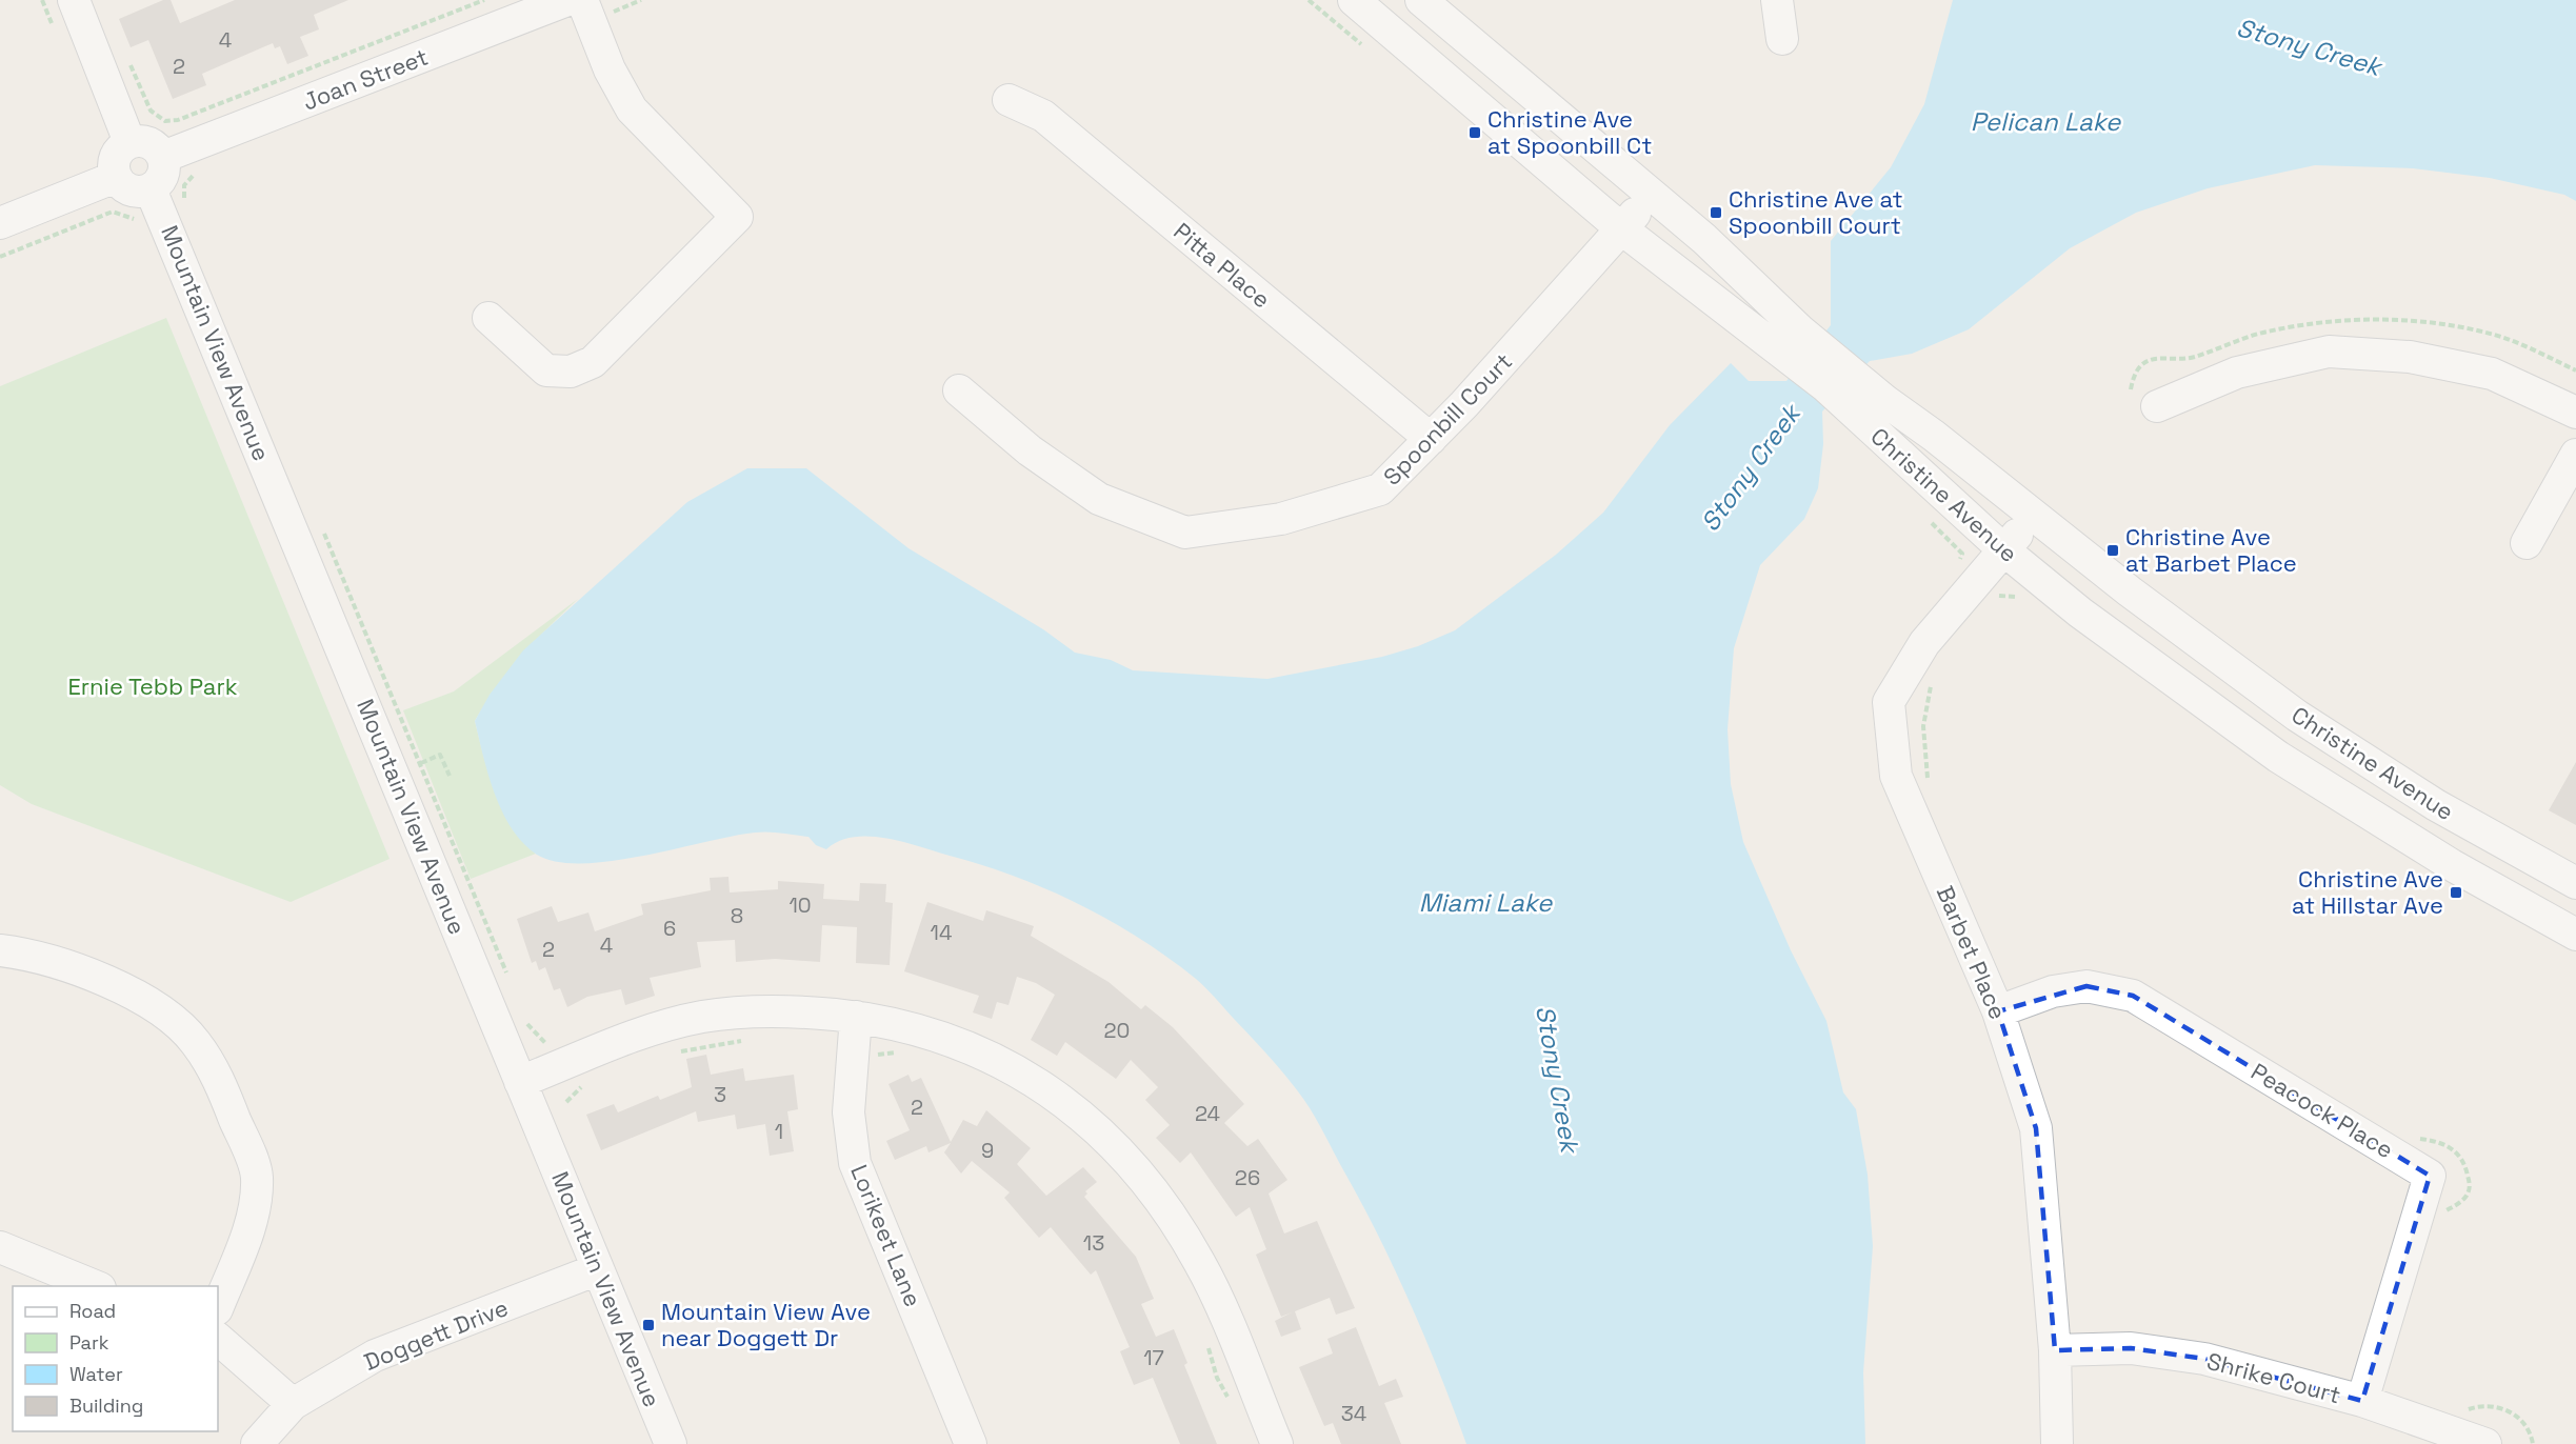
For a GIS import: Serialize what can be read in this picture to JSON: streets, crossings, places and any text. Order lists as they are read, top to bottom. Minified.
{"streets":{"street":["Joan Street","Pitta Place","Mountain View Avenue","Spoonbill Court","Christine Avenue","Barbet Place","Peacock Place","Lorikeet Lane","Doggett Drive","Shrike Court"]},"crossings":[["Joan Street","Mountain View Avenue"],["Pitta Place","Spoonbill Court"],["Mountain View Avenue","Doggett Drive"],["Spoonbill Court","Christine Avenue"],["Christine Avenue","Barbet Place"],["Barbet Place","Peacock Place"],["Barbet Place","Shrike Court"],["Peacock Place","Shrike Court"]],"water":["Stony Creek","Pelican Lake","Miami Lake"],"parks":["Ernie Tebb Park"],"places":{"transit":["Christine Ave at Spoonbill Ct","Christine Ave at Spoonbill Court","Christine Ave at Barbet Place","Christine Ave at Hillstar Ave","Mountain View Ave near Doggett Dr"]},"house_numbers":["4","2","10","8","6","14","4","2","20","3","2","24","1","9","26","13","17","34"],"legend":["Road","Park","Water","Building"]}
